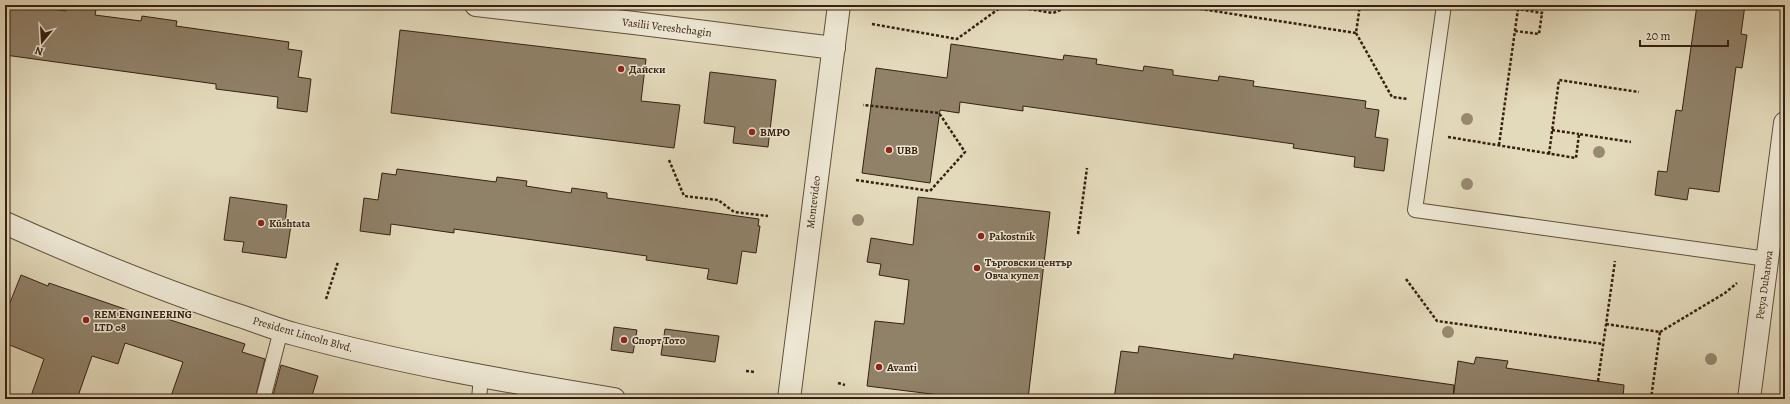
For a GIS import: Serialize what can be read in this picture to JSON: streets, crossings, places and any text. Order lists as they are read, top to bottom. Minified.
{"streets":{"street":["Vasilii Vereshchagin","Montevideo","Petya Dubarova","President Lincoln Blvd."]},"crossings":[["Vasilii Vereshchagin","Montevideo"]],"places":["Дайски","ВМРО","UBB","Kŭshtata","Pakostnik","Търговски център Овча купел","REM ENGINEERING LTD 08","Спорт Тото","Avanti"],"scale_bar":"20 m","north":"bottom"}
